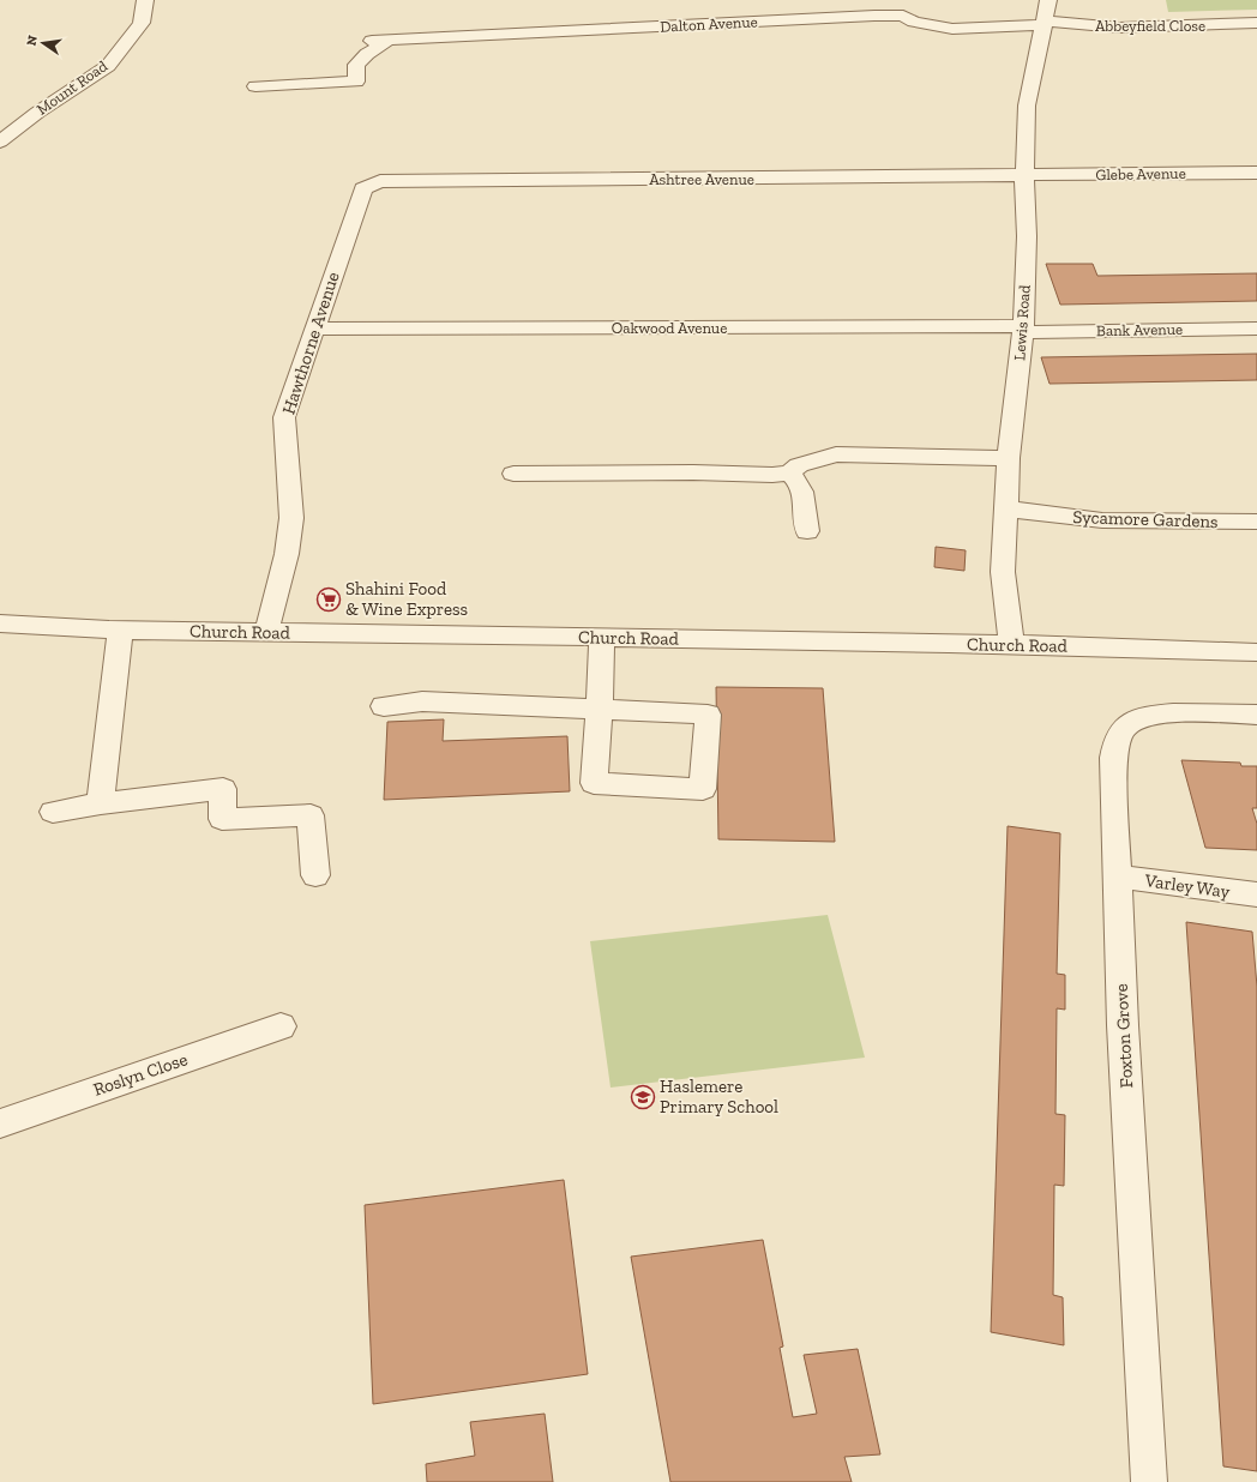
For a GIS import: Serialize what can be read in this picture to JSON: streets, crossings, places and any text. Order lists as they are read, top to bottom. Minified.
{"streets":{"street":["Dalton Avenue","Abbeyfield Close","Mount Road","Glebe Avenue","Ashtree Avenue","Lewis Road","Oakwood Avenue","Bank Avenue","Hawthorne Avenue","Sycamore Gardens","Church Road","Varley Way","Foxton Grove","Roslyn Close"]},"crossings":[["Dalton Avenue","Abbeyfield Close"],["Dalton Avenue","Lewis Road"],["Abbeyfield Close","Lewis Road"],["Glebe Avenue","Ashtree Avenue"],["Glebe Avenue","Lewis Road"],["Ashtree Avenue","Lewis Road"],["Ashtree Avenue","Hawthorne Avenue"],["Lewis Road","Oakwood Avenue"],["Lewis Road","Bank Avenue"],["Lewis Road","Sycamore Gardens"],["Lewis Road","Church Road"],["Oakwood Avenue","Bank Avenue"],["Oakwood Avenue","Hawthorne Avenue"],["Hawthorne Avenue","Church Road"],["Varley Way","Foxton Grove"]],"places":{"supermarket":["Shahini Food & Wine Express"],"school or university":["Haslemere Primary School"]},"north":"left"}
